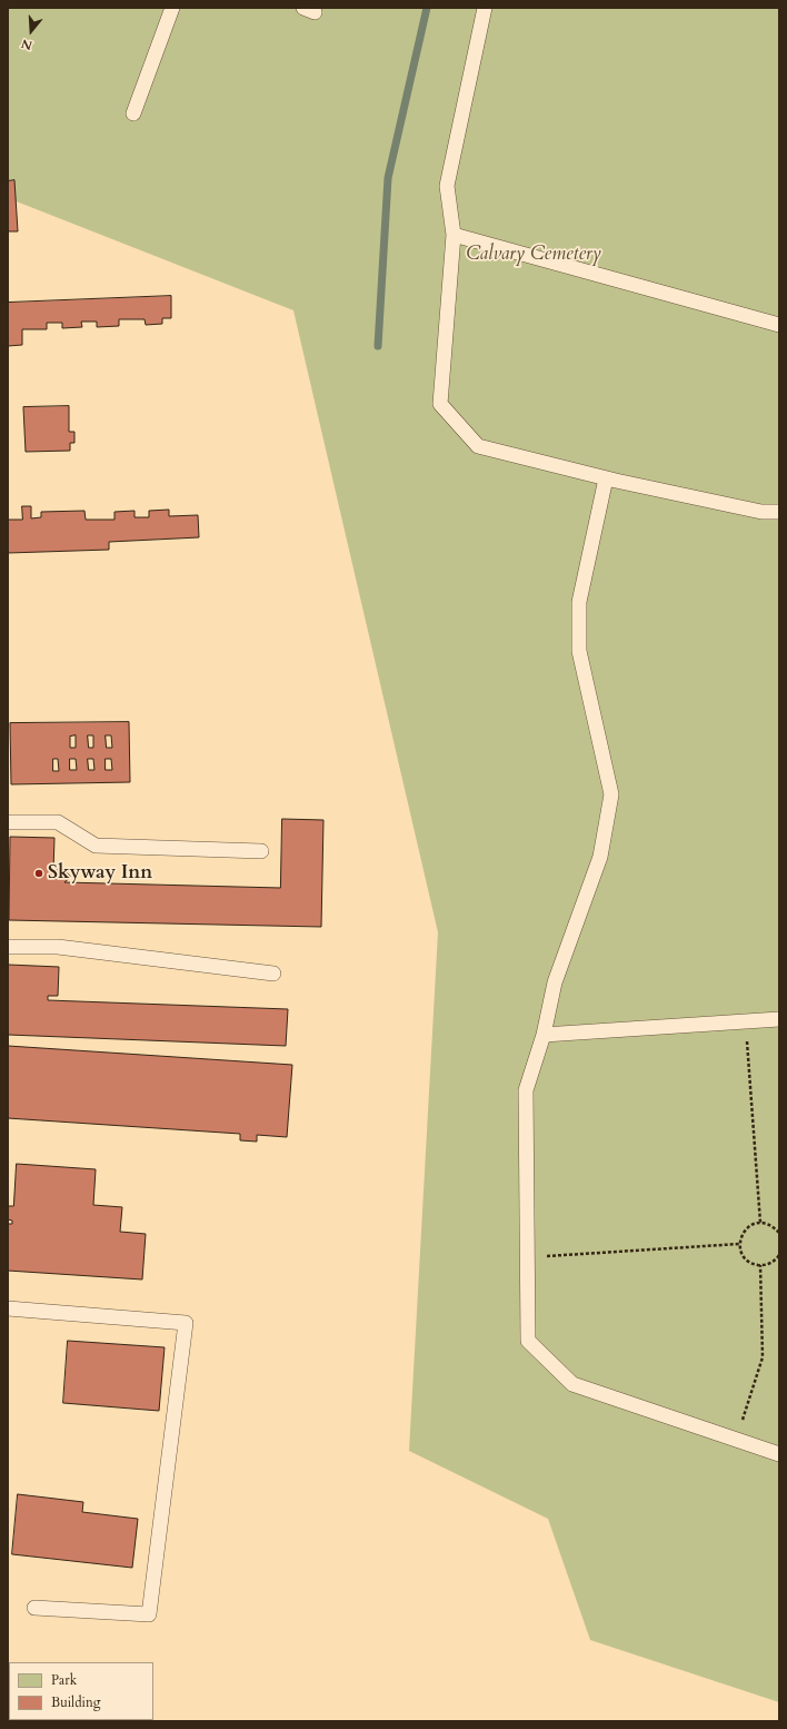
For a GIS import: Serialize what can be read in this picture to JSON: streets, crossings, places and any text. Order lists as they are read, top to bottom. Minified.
{"parks":["Calvary Cemetery"],"places":["Skyway Inn"],"legend":["Park","Building"],"north":"bottom"}
